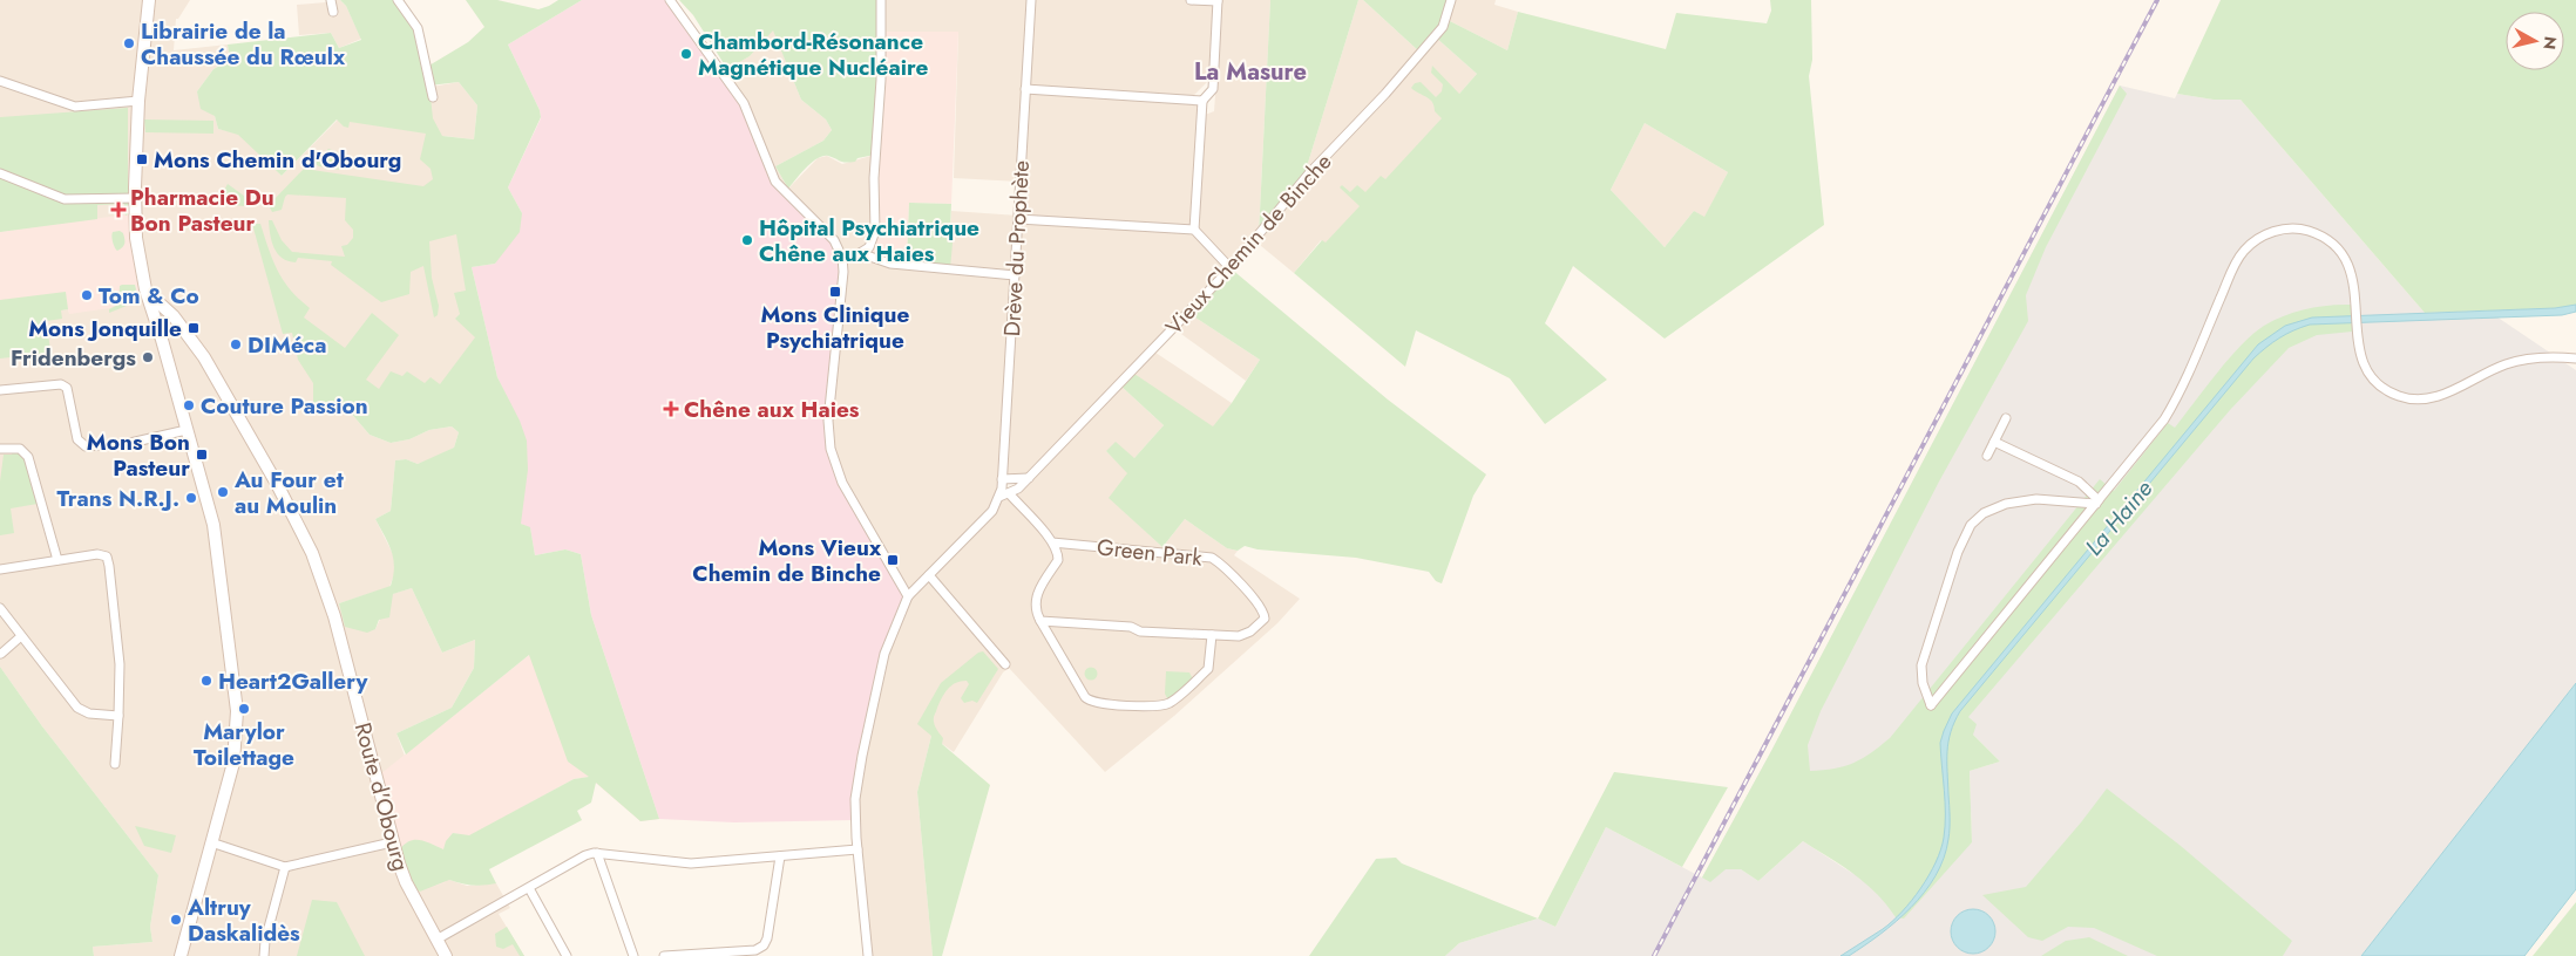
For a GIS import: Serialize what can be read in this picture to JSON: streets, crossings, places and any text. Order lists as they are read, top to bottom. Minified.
{"streets":{"main road":["Route d'Obourg"],"street":["Vieux Chemin de Binche","Drève du Prophète","Green Park"]},"crossings":[["Vieux Chemin de Binche","Drève du Prophète"]],"districts":["La Masure"],"water":["La Haine"],"places":{"other":["Librairie de la Chaussée du Rœulx","Chambord-Résonance Magnétique Nucléaire","Hôpital Psychiatrique Chêne aux Haies","Tom & Co","DIMéca","Fridenbergs","Couture Passion","Au Four et au Moulin","Trans N.R.J.","Heart2Gallery","Marylor Toilettage","Altruy Daskalidès"],"transit":["Mons Chemin d'Obourg","Mons Clinique Psychiatrique","Mons Jonquille","Mons Bon Pasteur","Mons Vieux Chemin de Binche"],"health":["Pharmacie Du Bon Pasteur","Chêne aux Haies"]},"north":"right"}
